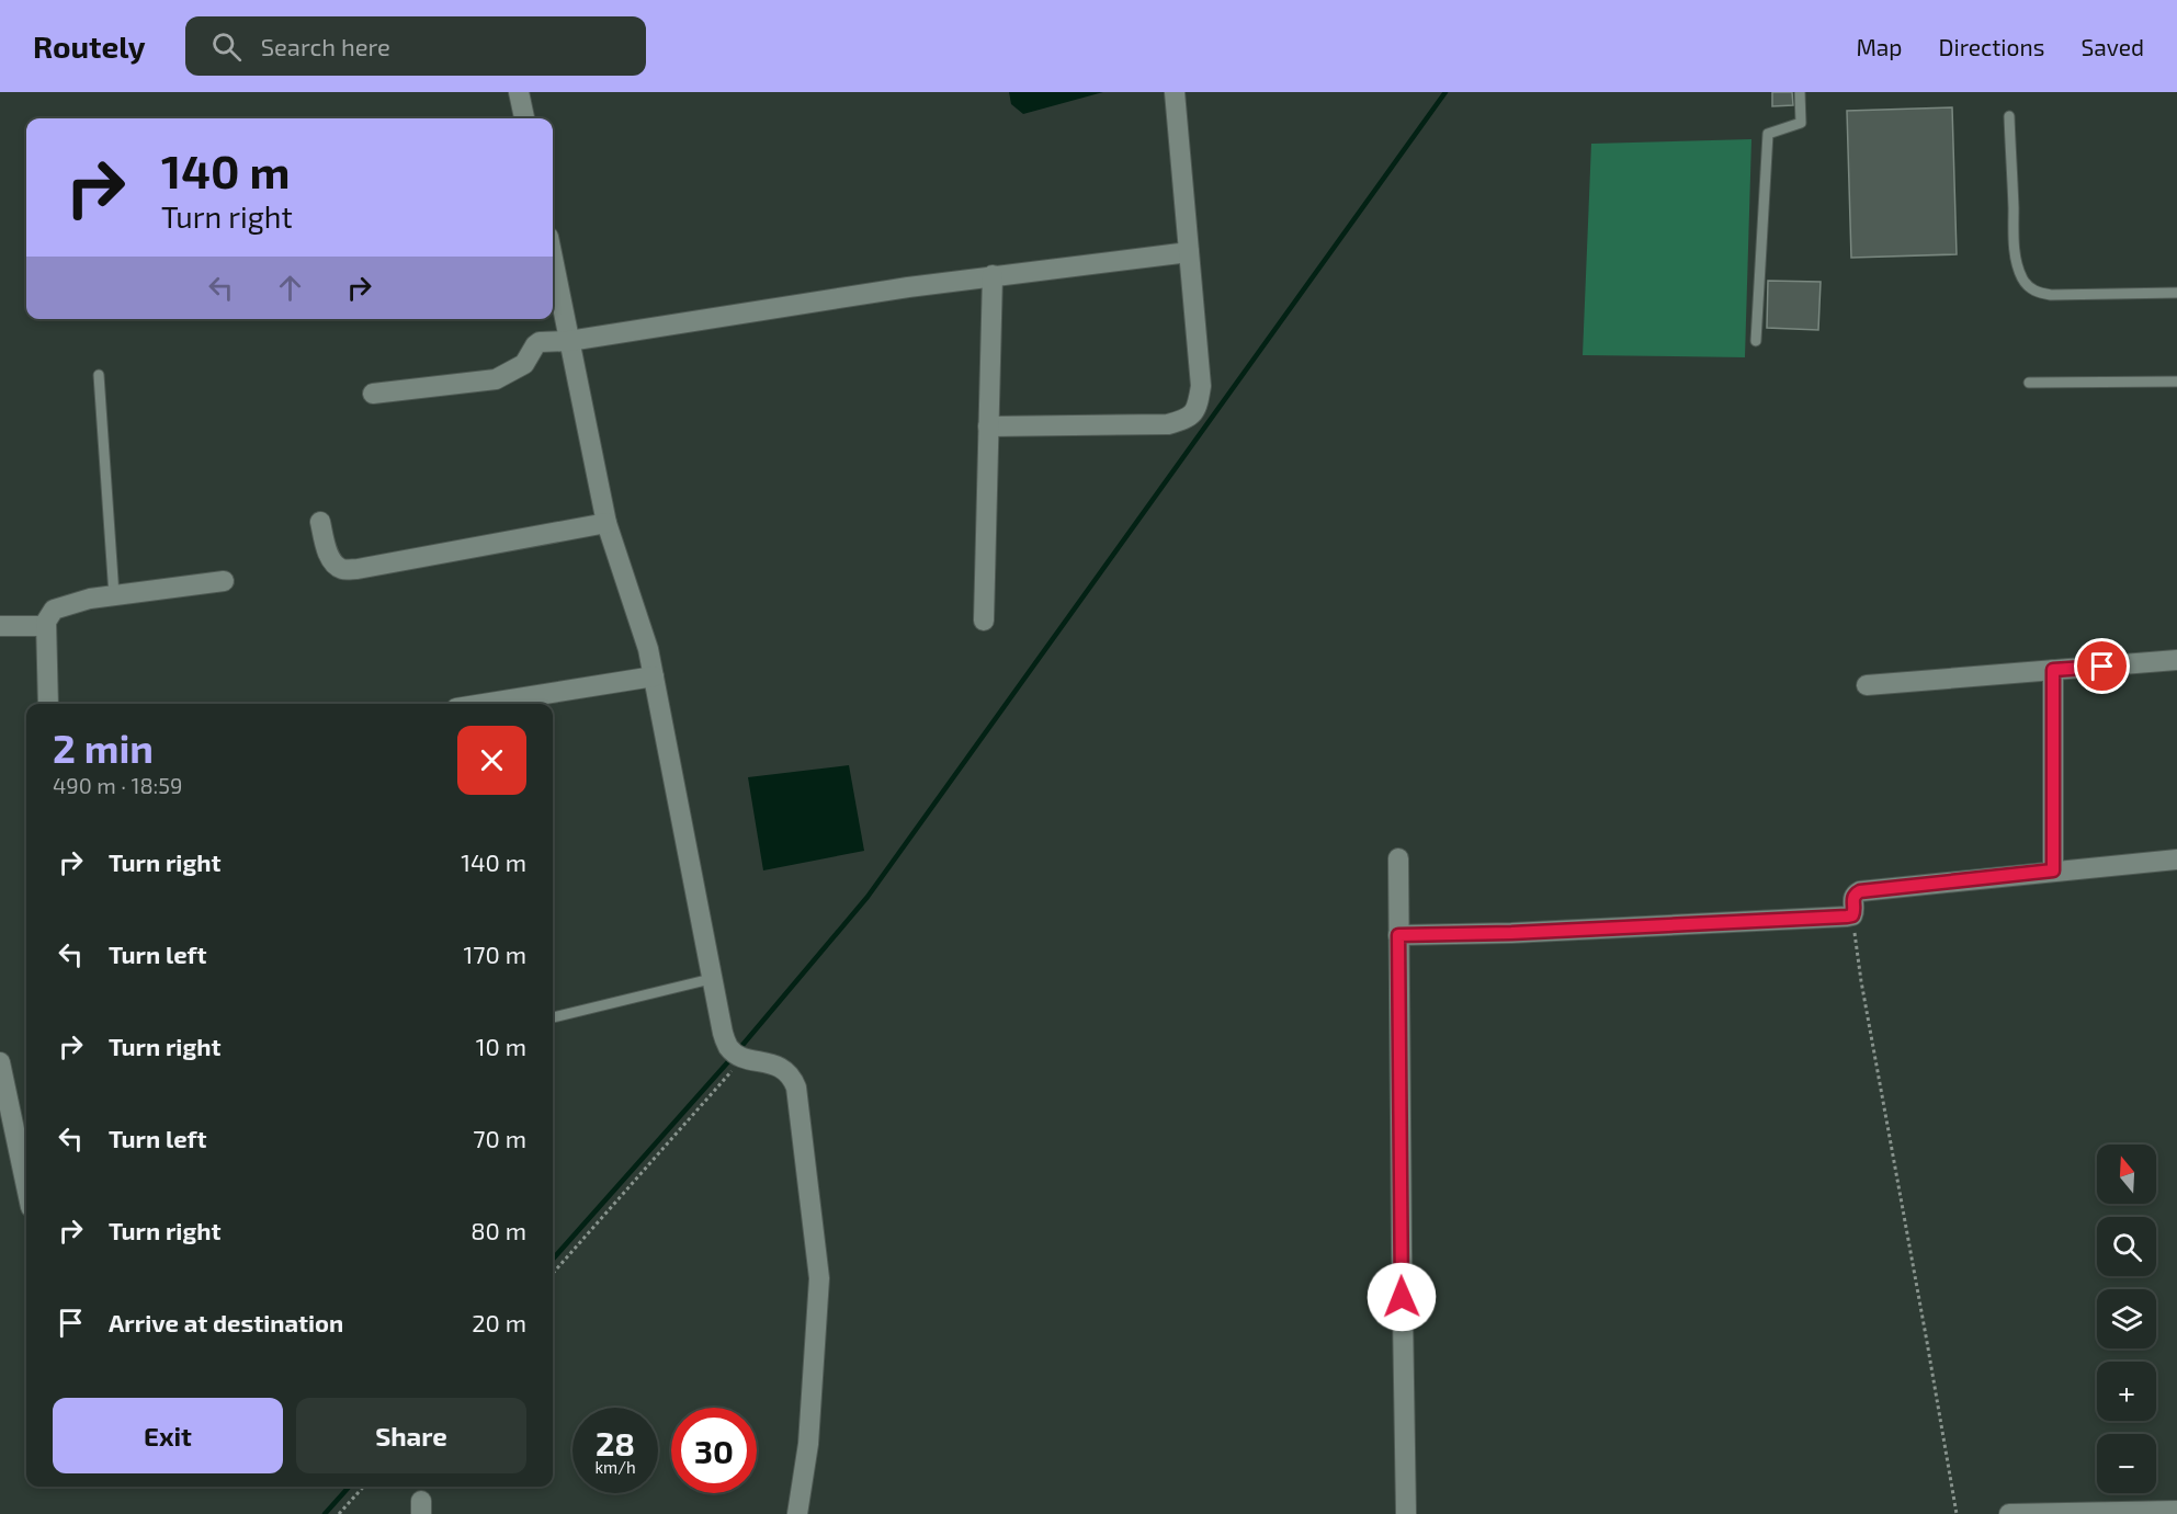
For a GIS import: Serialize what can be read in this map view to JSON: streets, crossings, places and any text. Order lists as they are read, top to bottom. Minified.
{"north":"top","page":{"header":"Routely","search":"Search here","nav":["Map","Directions","Saved"],"turn":["140 m","Turn right"],"heading":["2 min","490 m · 18:59"],"list":[{"name":"Turn right","value":"140 m"},{"name":"Turn left","value":"170 m"},{"name":"Turn right","value":"10 m"},{"name":"Turn left","value":"70 m"},{"name":"Turn right","value":"80 m"},{"name":"Arrive at destination","value":"20 m"}],"map_buttons":["+","−"],"buttons":["Exit","Share"],"speed":"28 km/h","limit":"30"}}
